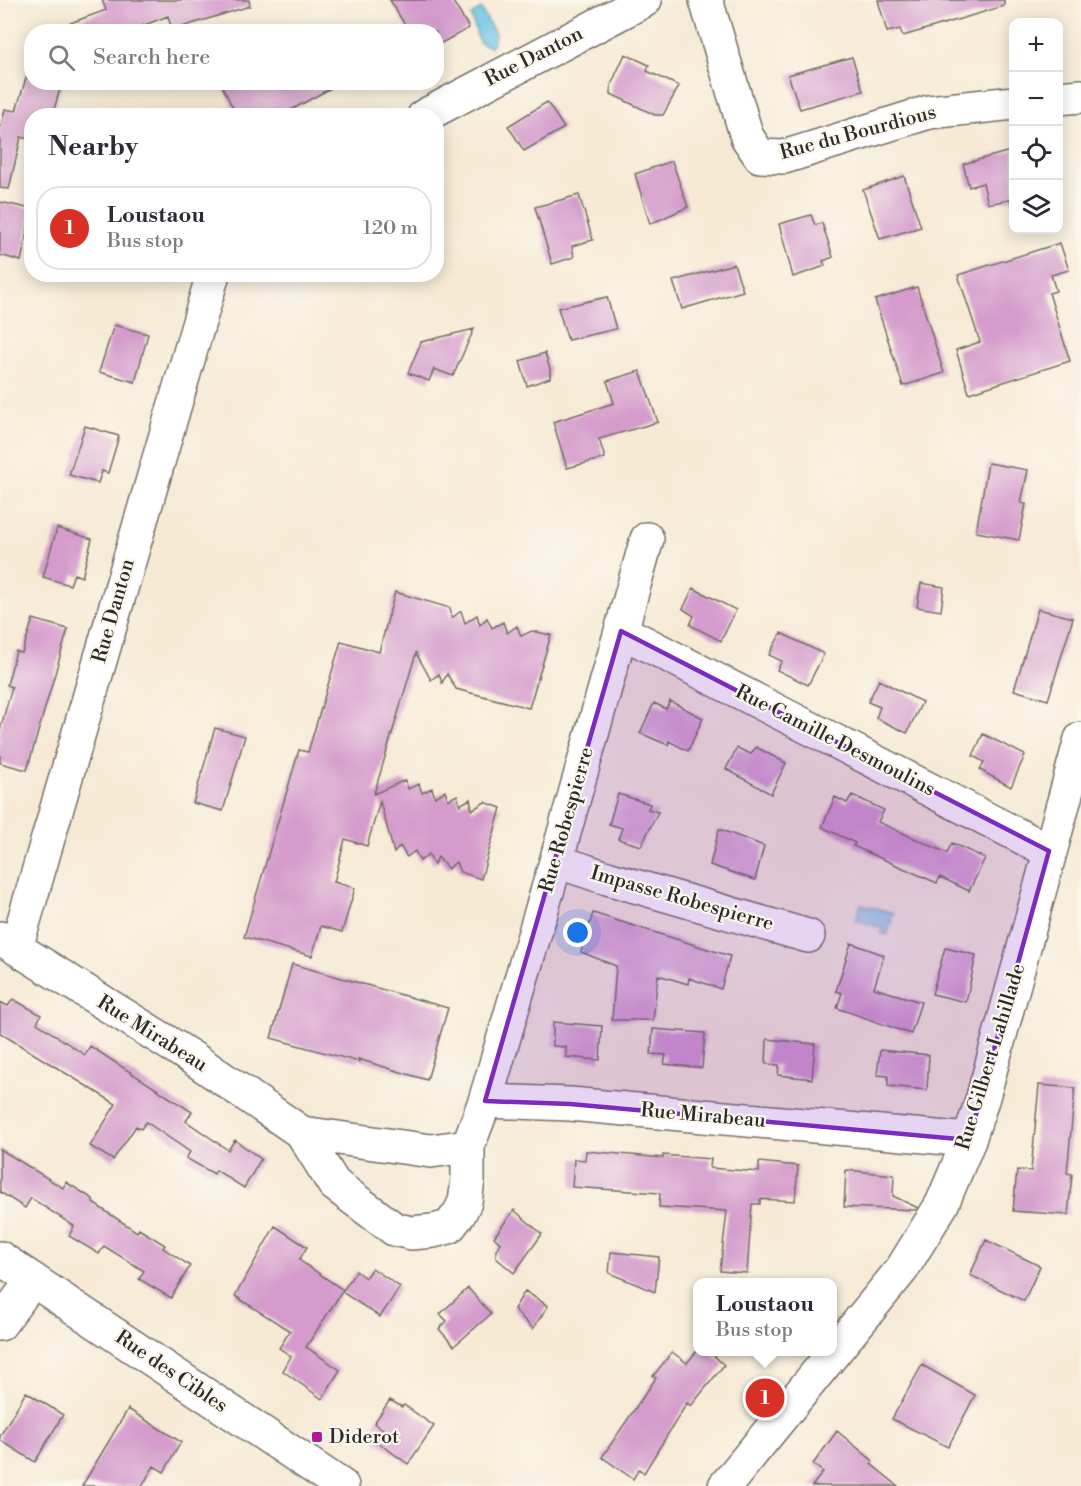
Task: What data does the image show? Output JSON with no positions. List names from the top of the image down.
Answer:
{
  "streets": {
    "street": [
      "Rue Danton",
      "Rue du Bourdious",
      "Rue Camille Desmoulins",
      "Rue Robespierre",
      "Impasse Robespierre",
      "Rue Mirabeau",
      "Rue Gilbert Lahillade",
      "Rue des Cibles"
    ]
  },
  "crossings": [
    ["Rue Danton", "Rue Mirabeau"],
    ["Rue Camille Desmoulins", "Rue Robespierre"],
    ["Rue Camille Desmoulins", "Rue Gilbert Lahillade"],
    ["Rue Robespierre", "Impasse Robespierre"],
    ["Rue Robespierre", "Rue Mirabeau"],
    ["Rue Mirabeau", "Rue Gilbert Lahillade"]
  ],
  "places": {
    "transit": ["Diderot"]
  },
  "page": {
    "map_buttons": ["+", "−"],
    "search": "Search here",
    "heading": "Nearby",
    "list": [
      {
        "mark": "1",
        "name": "Loustaou",
        "note": "Bus stop",
        "value": "120 m"
      }
    ],
    "popup": ["Loustaou", "Bus stop"],
    "pins": "1"
  }
}
